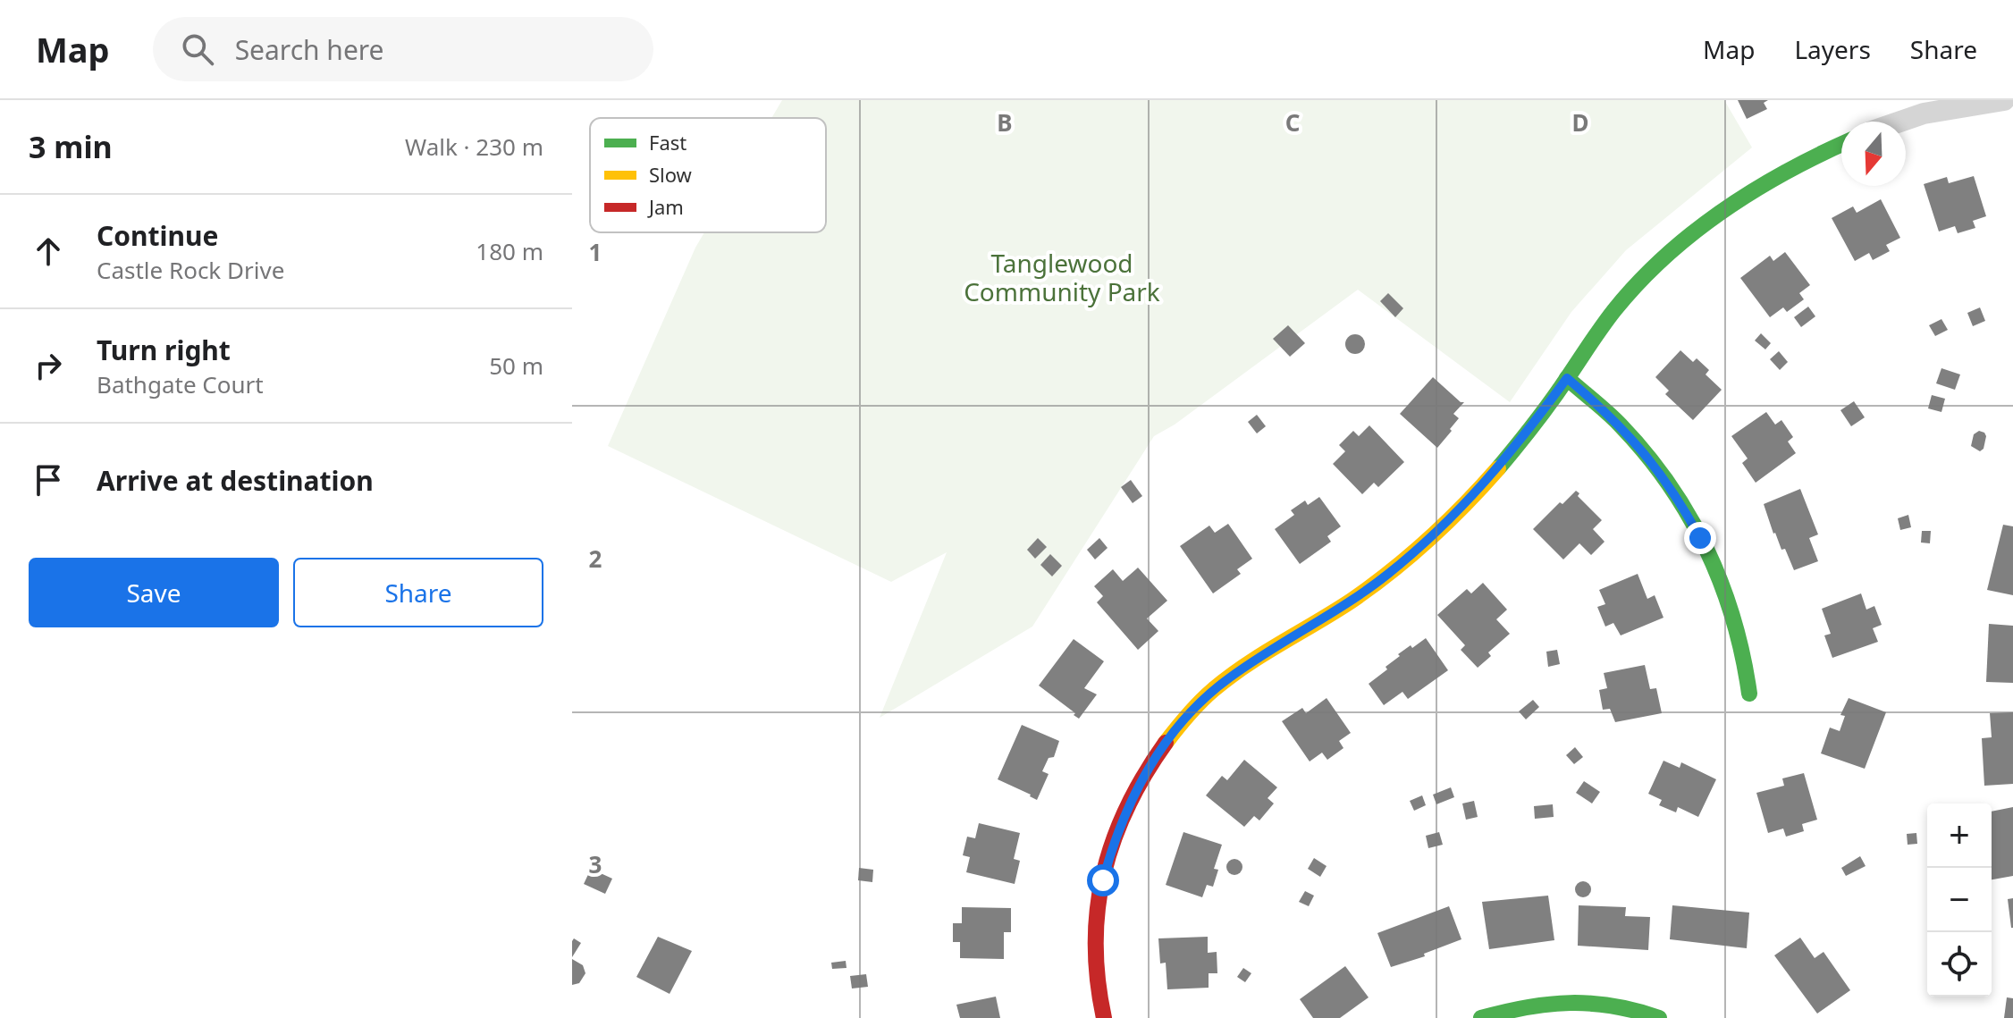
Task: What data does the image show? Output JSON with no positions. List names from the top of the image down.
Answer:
{
  "parks": ["Tanglewood Community Park"],
  "legend": ["Fast", "Slow", "Jam"],
  "north": "bottom",
  "page": {
    "header": "Map",
    "search": "Search here",
    "nav": ["Map", "Layers", "Share"],
    "heading": ["3 min", "Walk · 230 m"],
    "list": [
      ["Continue", "Castle Rock Drive", "180 m"],
      ["Turn right", "Bathgate Court", "50 m"],
      "Arrive at destination"
    ],
    "buttons": ["Save", "Share"],
    "map_buttons": ["+", "−"]
  },
  "grid": {
    "columns": ["B", "C", "D"],
    "rows": ["1", "2", "3"]
  }
}
